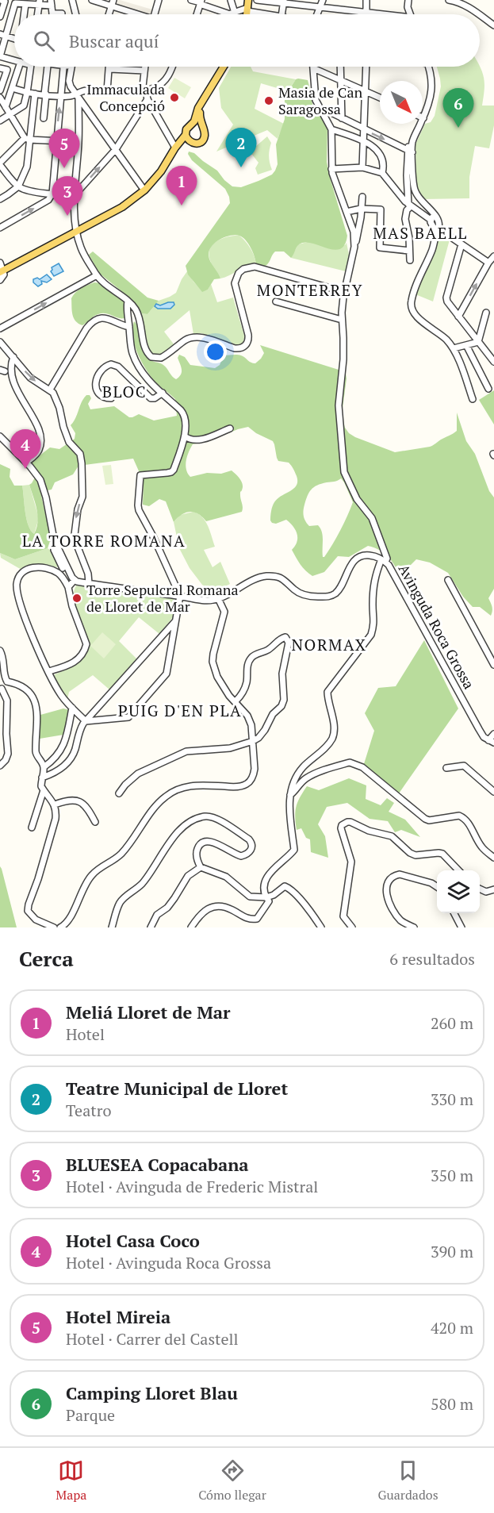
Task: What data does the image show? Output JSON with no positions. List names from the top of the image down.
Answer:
{
  "streets": {
    "street": ["Avinguda Roca Grossa"]
  },
  "districts": [
    "MAS BAELL",
    "MONTERREY",
    "BLOC",
    "LA TORRE ROMANA",
    "NORMAX",
    "PUIG D'EN PLA"
  ],
  "places": ["Immaculada Concepció", "Masia de Can Saragossa", "Torre Sepulcral Romana de Lloret de Mar"],
  "north": "bottom right",
  "page": {
    "search": "Buscar aquí",
    "pins": [
      "6",
      "2",
      "5",
      "1",
      "3",
      "4"
    ],
    "heading": ["Cerca", "6 resultados"],
    "list": [
      {
        "mark": "1",
        "name": "Meliá Lloret de Mar",
        "note": "Hotel",
        "value": "260 m"
      },
      {
        "mark": "2",
        "name": "Teatre Municipal de Lloret",
        "note": "Teatro",
        "value": "330 m"
      },
      {
        "mark": "3",
        "name": "BLUESEA Copacabana",
        "note": "Hotel · Avinguda de Frederic Mistral",
        "value": "350 m"
      },
      {
        "mark": "4",
        "name": "Hotel Casa Coco",
        "note": "Hotel · Avinguda Roca Grossa",
        "value": "390 m"
      },
      {
        "mark": "5",
        "name": "Hotel Mireia",
        "note": "Hotel · Carrer del Castell",
        "value": "420 m"
      },
      {
        "mark": "6",
        "name": "Camping Lloret Blau",
        "note": "Parque",
        "value": "580 m"
      }
    ],
    "nav": ["Mapa", "Cómo llegar", "Guardados"]
  }
}
